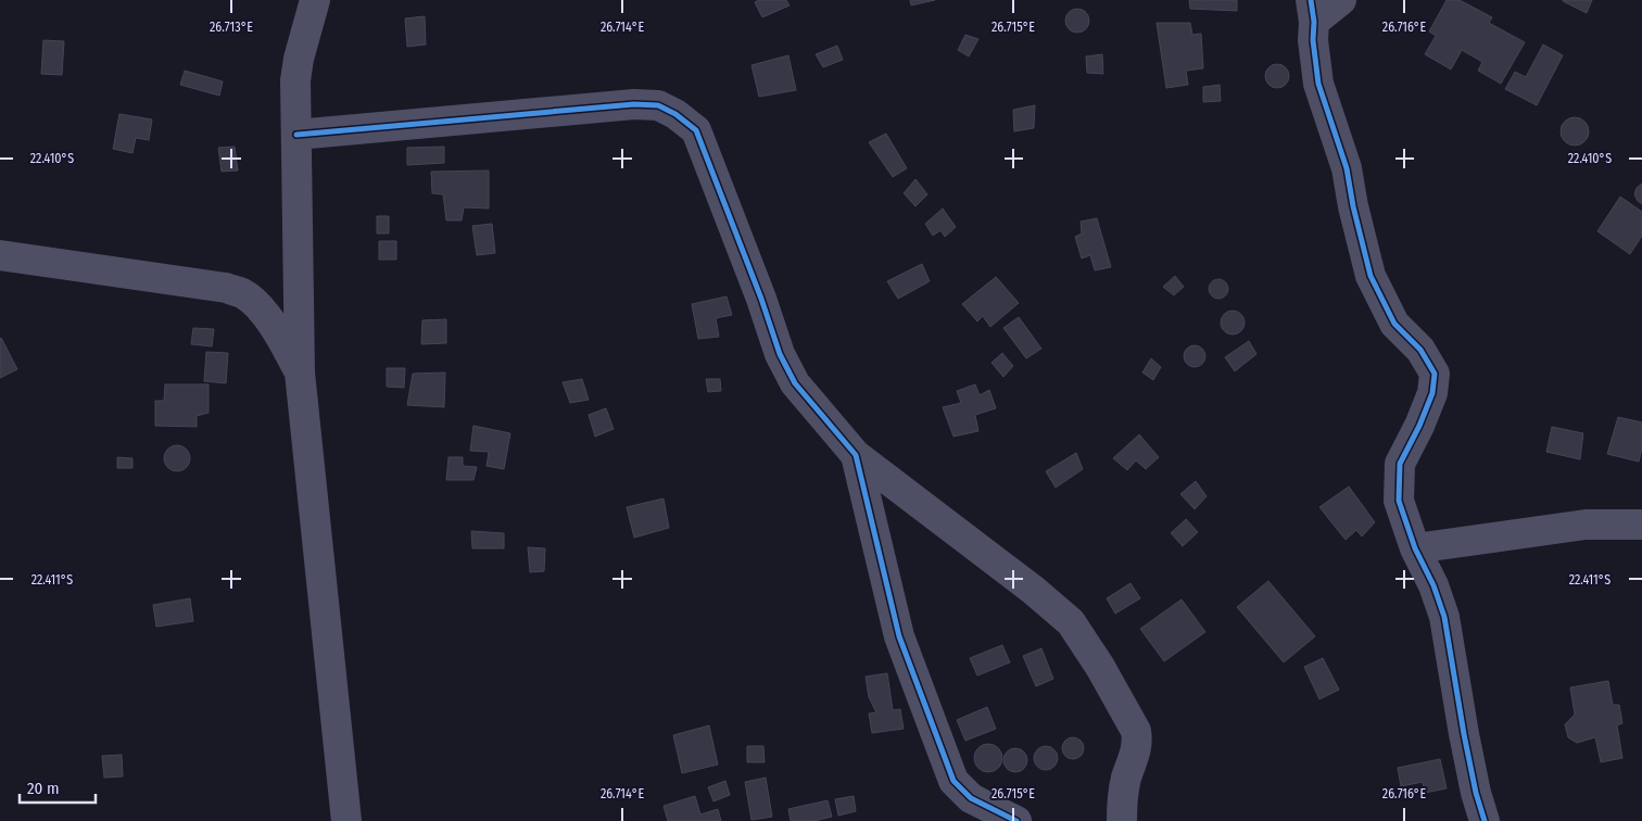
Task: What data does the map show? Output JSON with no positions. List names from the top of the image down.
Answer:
{
  "scale_bar": "20 m",
  "coordinates": [
    "26.713°E",
    "26.714°E",
    "26.715°E",
    "26.716°E",
    "22.410°S",
    "22.411°S"
  ]
}
